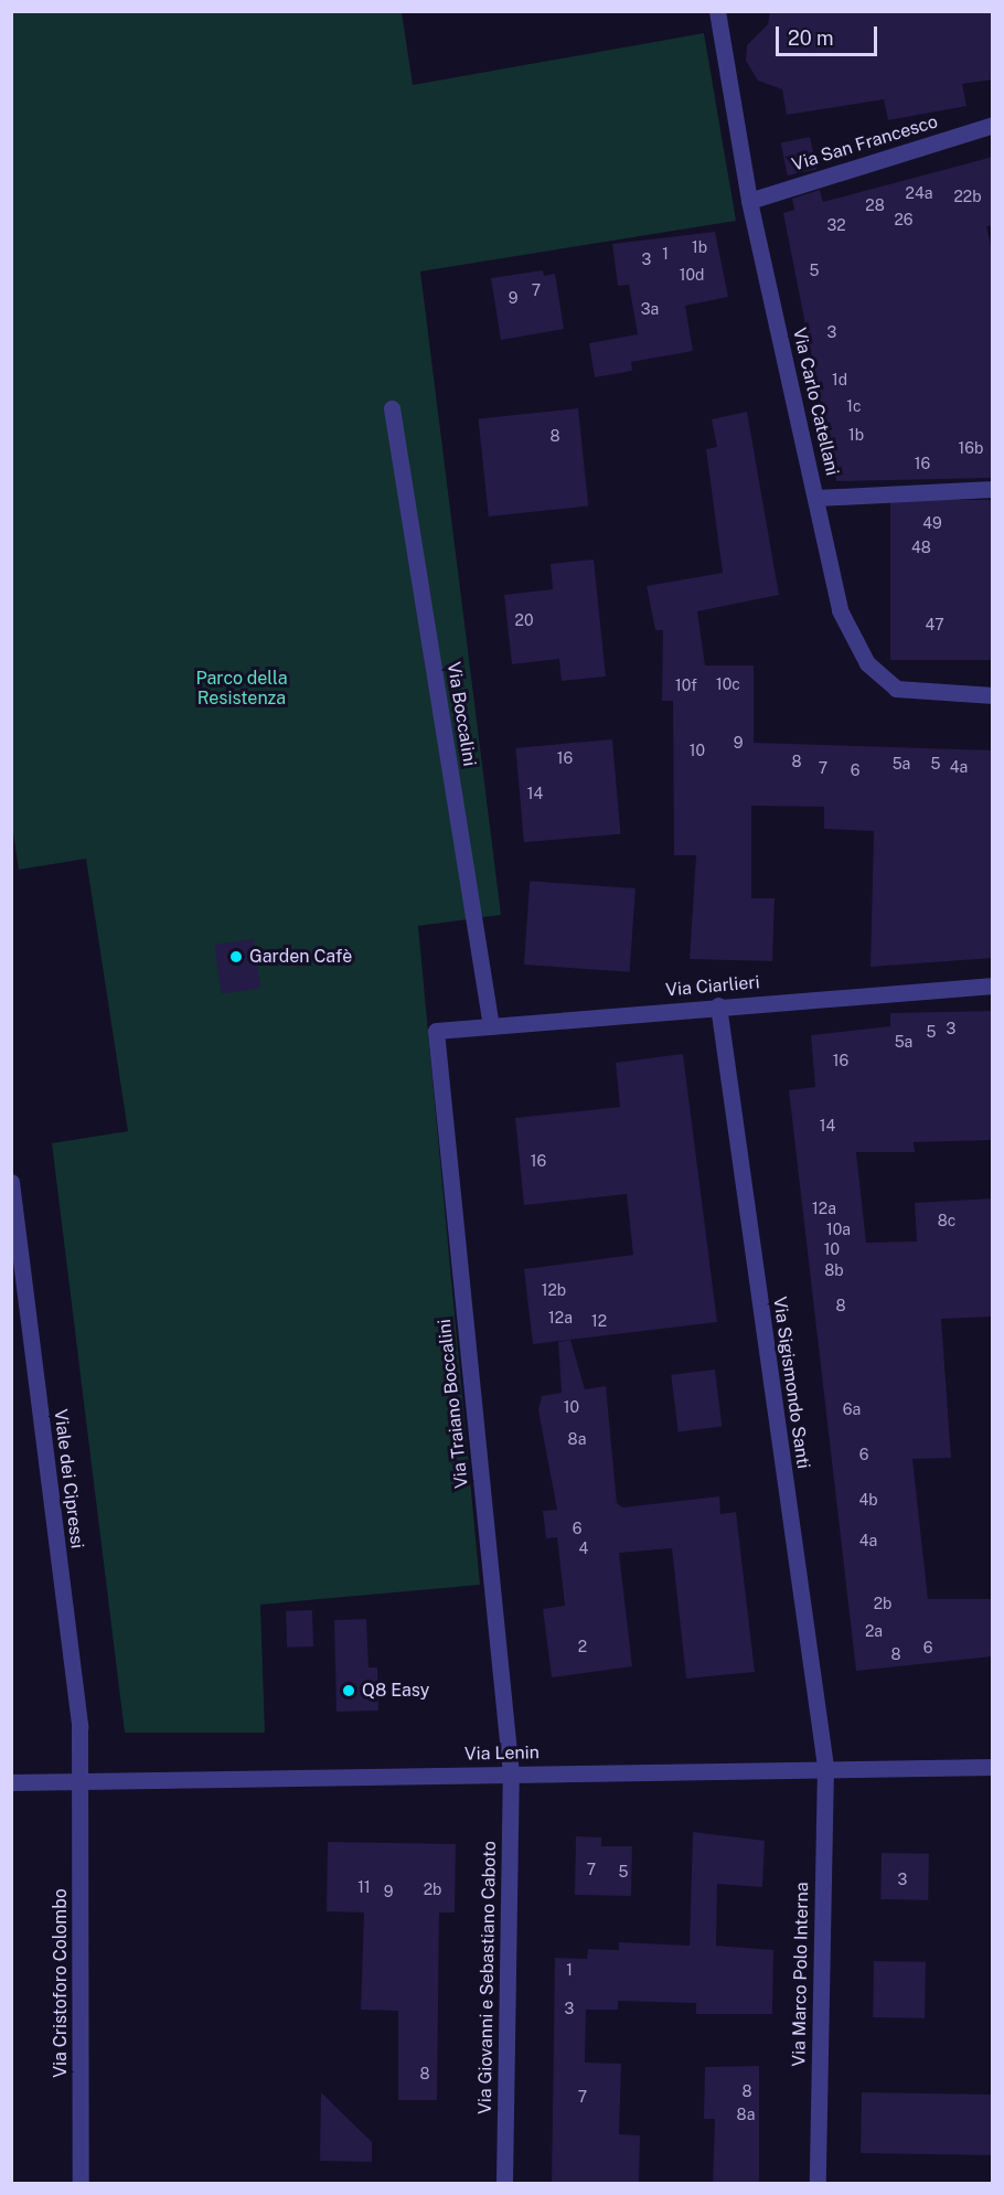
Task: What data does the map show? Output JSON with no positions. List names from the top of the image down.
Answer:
{
  "streets": {
    "street": [
      "Via San Francesco",
      "Via Carlo Catellani",
      "Via Boccalini",
      "Via Ciarlieri",
      "Via Sigismondo Santi",
      "Via Traiano Boccalini",
      "Viale dei Cipressi",
      "Via Lenin",
      "Via Marco Polo Interna",
      "Via Giovanni e Sebastiano Caboto",
      "Via Cristoforo Colombo"
    ]
  },
  "crossings": [
    ["Via San Francesco", "Via Carlo Catellani"],
    ["Via Boccalini", "Via Ciarlieri"],
    ["Via Ciarlieri", "Via Sigismondo Santi"],
    ["Via Ciarlieri", "Via Traiano Boccalini"],
    ["Via Sigismondo Santi", "Via Lenin"],
    ["Via Sigismondo Santi", "Via Marco Polo Interna"],
    ["Via Traiano Boccalini", "Via Lenin"],
    ["Via Traiano Boccalini", "Via Giovanni e Sebastiano Caboto"],
    ["Viale dei Cipressi", "Via Lenin"],
    ["Viale dei Cipressi", "Via Cristoforo Colombo"],
    ["Via Lenin", "Via Marco Polo Interna"],
    ["Via Lenin", "Via Giovanni e Sebastiano Caboto"],
    ["Via Lenin", "Via Cristoforo Colombo"]
  ],
  "parks": ["Parco della Resistenza"],
  "places": ["Garden Cafè", "Q8 Easy"],
  "house_numbers": [
    "24a",
    "22b",
    "28",
    "26",
    "32",
    "1b",
    "1",
    "3",
    "5",
    "10d",
    "7",
    "9",
    "3a",
    "3",
    "1d",
    "1c",
    "1b",
    "8",
    "16b",
    "16",
    "49",
    "48",
    "20",
    "47",
    "10c",
    "10f",
    "9",
    "10",
    "16",
    "8",
    "5a",
    "5",
    "4a",
    "7",
    "6",
    "14",
    "3",
    "5",
    "5a",
    "16",
    "14",
    "16",
    "12a",
    "8c",
    "10a",
    "10",
    "8b",
    "12b",
    "8",
    "12a",
    "12",
    "10",
    "6a",
    "8a",
    "6",
    "4b",
    "6",
    "4a",
    "4",
    "2b",
    "2a",
    "2",
    "6",
    "8",
    "7",
    "5",
    "3",
    "11",
    "2b",
    "9",
    "1",
    "3",
    "8",
    "8",
    "7",
    "8a"
  ],
  "scale_bar": "20 m"
}
